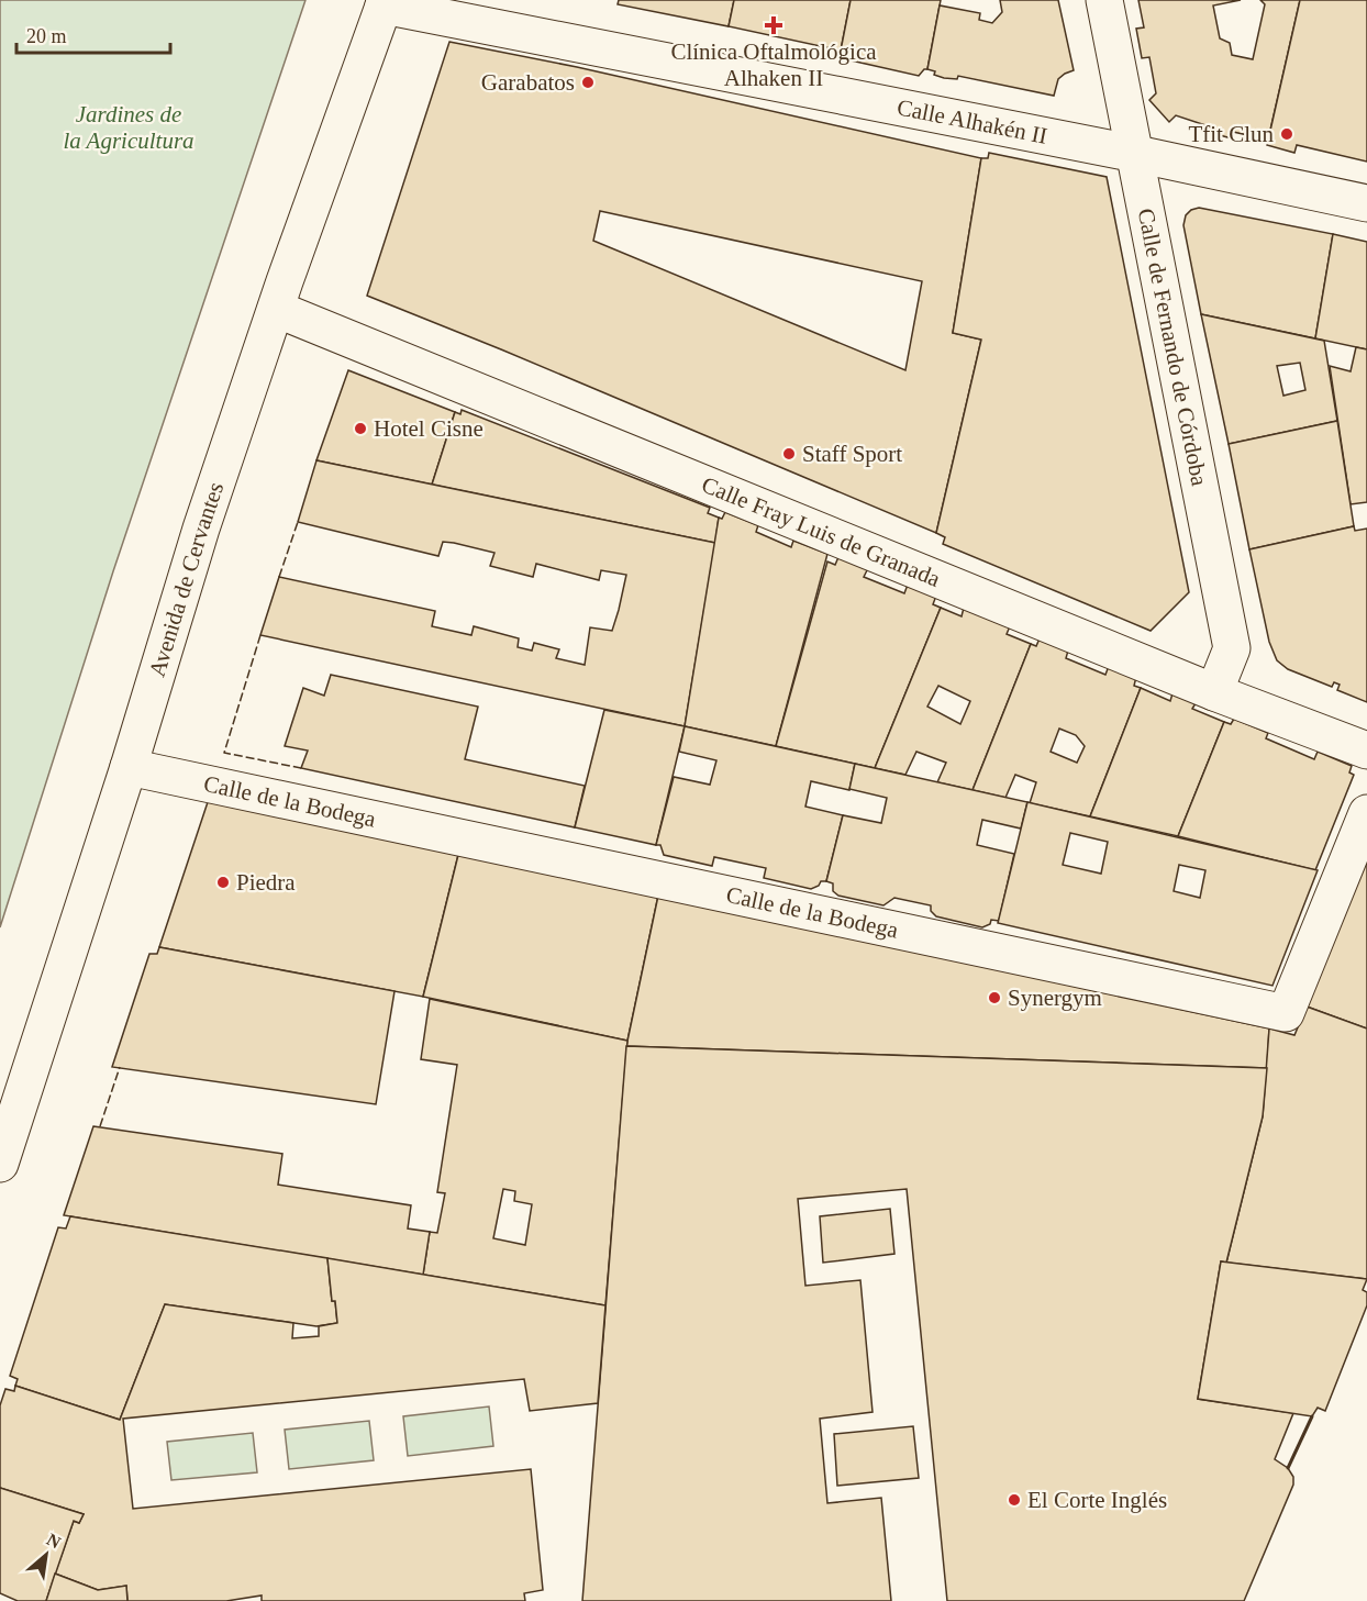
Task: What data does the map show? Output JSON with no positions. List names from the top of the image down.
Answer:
{
  "streets": {
    "street": [
      "Calle Alhakén II",
      "Calle de Fernando de Córdoba",
      "Calle Fray Luis de Granada",
      "Avenida de Cervantes",
      "Calle de la Bodega"
    ]
  },
  "crossings": [
    ["Calle Alhakén II", "Calle de Fernando de Córdoba"],
    ["Calle Alhakén II", "Avenida de Cervantes"],
    ["Calle de Fernando de Córdoba", "Calle Fray Luis de Granada"],
    ["Calle Fray Luis de Granada", "Avenida de Cervantes"],
    ["Avenida de Cervantes", "Calle de la Bodega"]
  ],
  "parks": ["Jardines de la Agricultura"],
  "places": {
    "health": ["Clínica Oftalmológica Alhaken II"],
    "other": [
      "Garabatos",
      "Tfit Clun",
      "Hotel Cisne",
      "Staff Sport",
      "Piedra",
      "Synergym",
      "El Corte Inglés"
    ]
  },
  "scale_bar": "20 m",
  "north": "top right"
}
